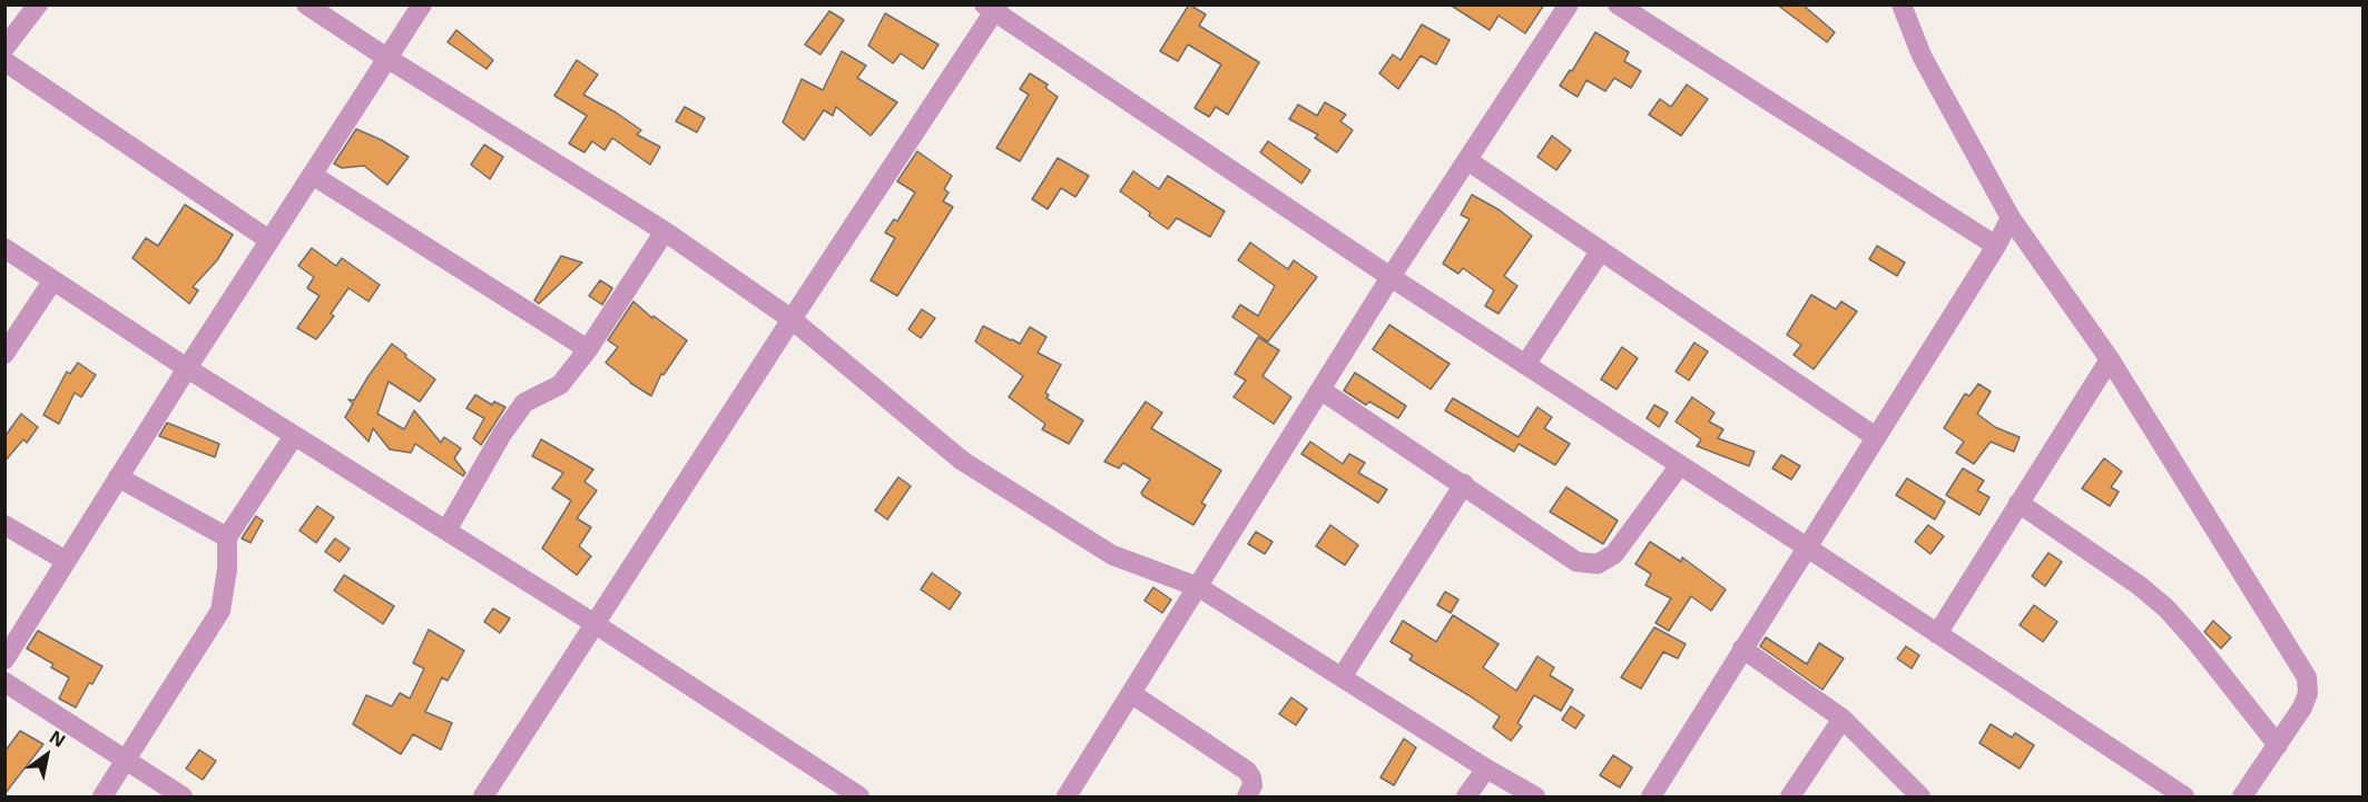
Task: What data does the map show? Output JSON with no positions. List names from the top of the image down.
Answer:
{
  "north": "top right"
}
